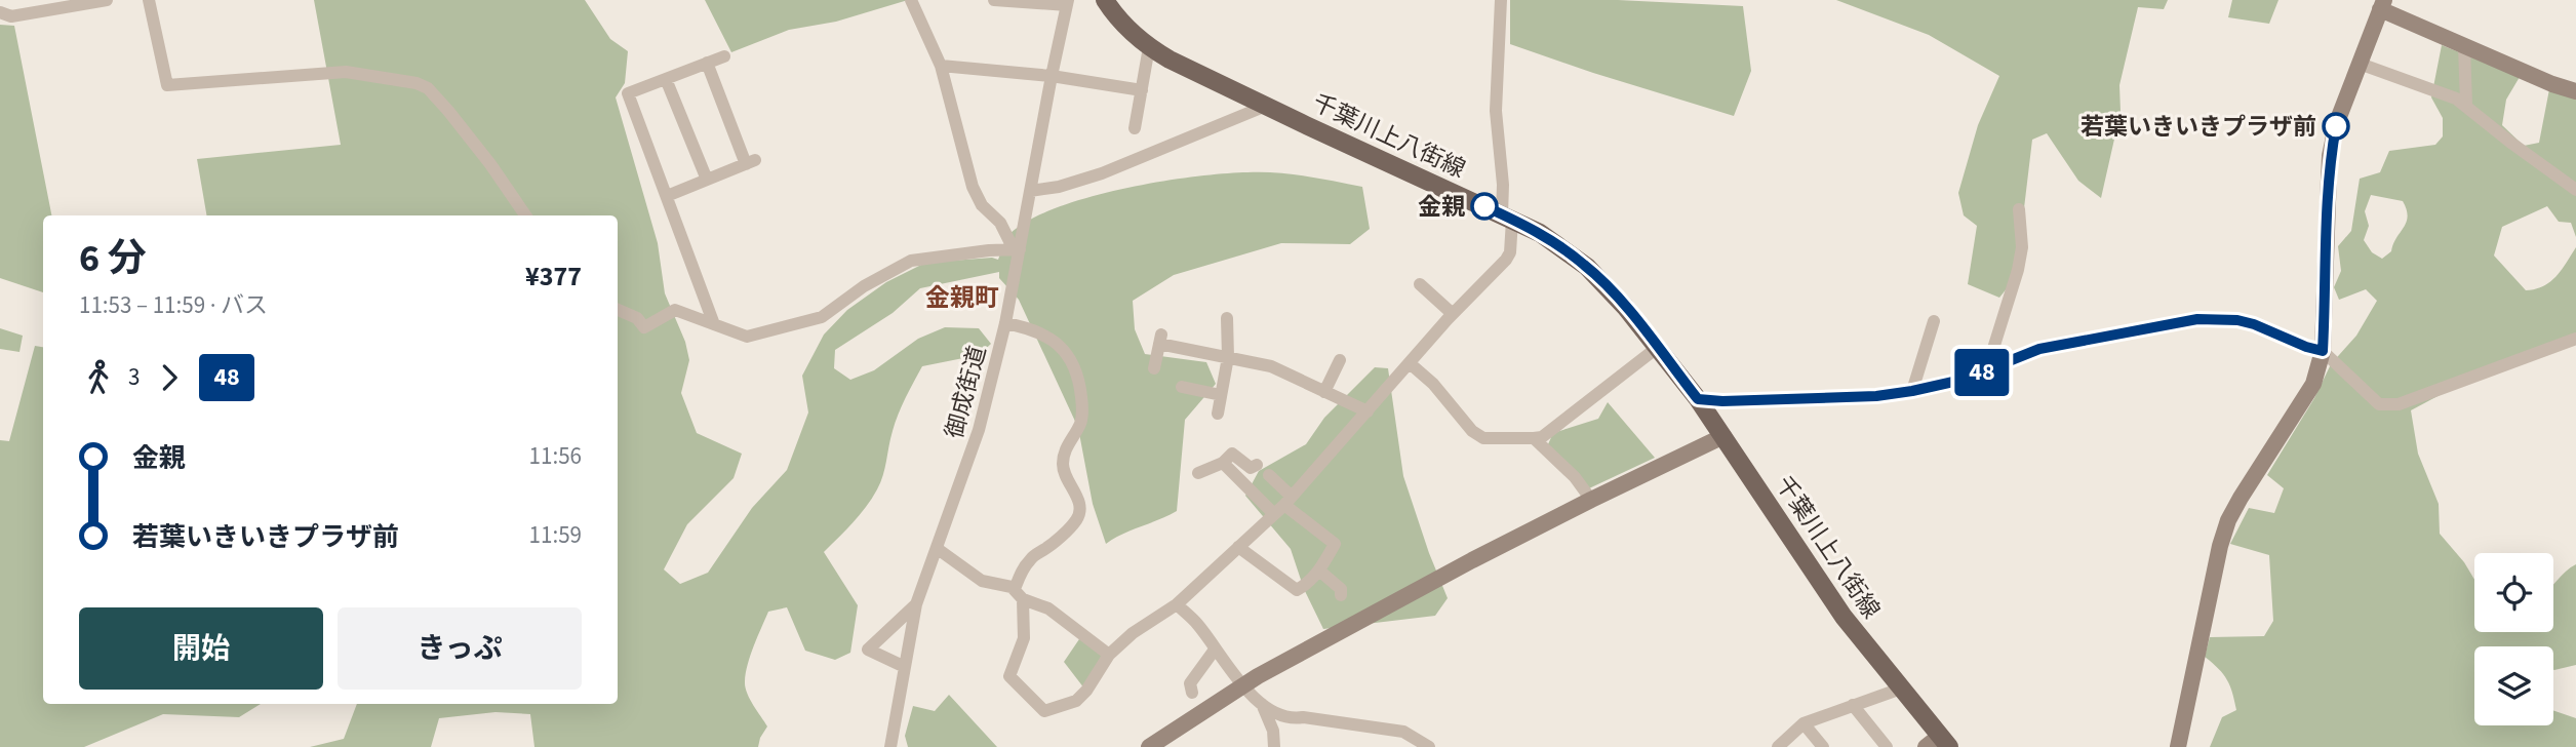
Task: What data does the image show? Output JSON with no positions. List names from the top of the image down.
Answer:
{
  "streets": {
    "main road": ["千葉川上八街線"],
    "street": ["御成街道"]
  },
  "districts": ["金親町"],
  "places": ["若葉いきいきプラザ前", "金親"],
  "lines": ["bus line 48"],
  "page": {
    "on_map": "48",
    "heading": ["6 分", "11:53 – 11:59 · バス", "¥377"],
    "legs": ["3", "48"],
    "list": [
      {
        "name": "金親",
        "value": "11:56"
      },
      {
        "name": "若葉いきいきプラザ前",
        "value": "11:59"
      }
    ],
    "buttons": ["開始", "きっぷ"]
  }
}
